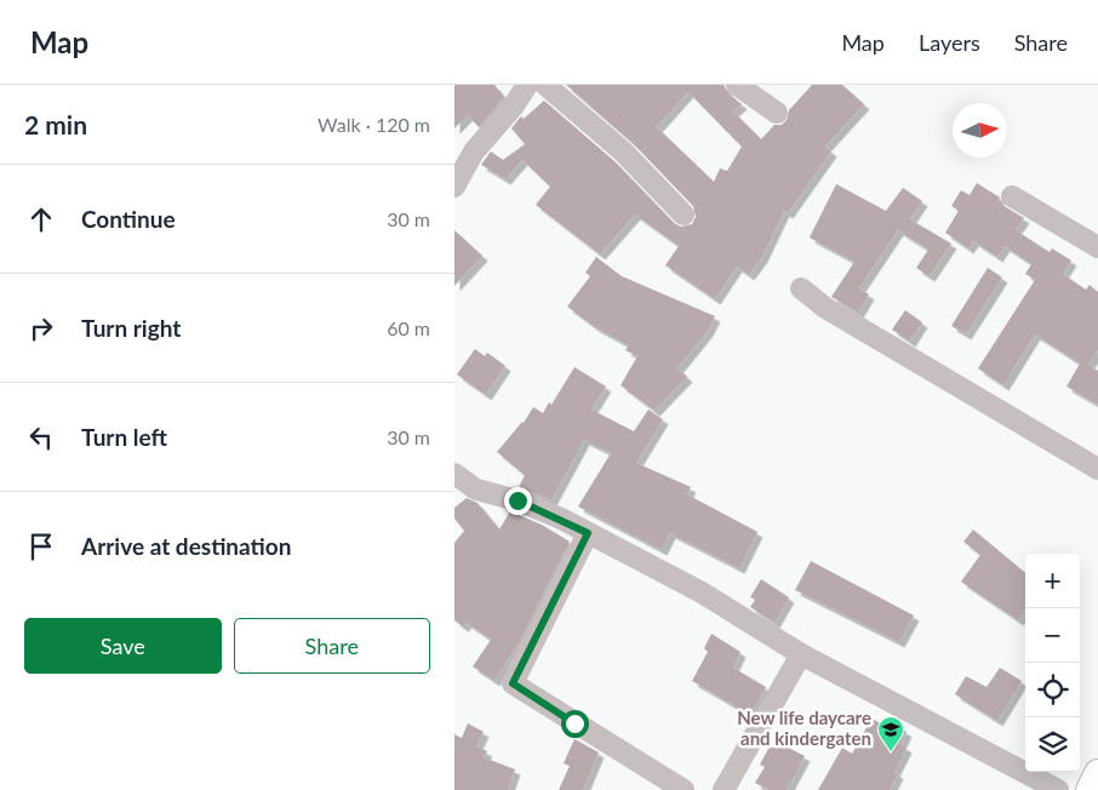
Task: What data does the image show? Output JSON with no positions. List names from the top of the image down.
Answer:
{
  "places": {
    "school or university": ["New life daycare and kindergaten"]
  },
  "north": "right",
  "page": {
    "header": "Map",
    "nav": ["Map", "Layers", "Share"],
    "heading": ["2 min", "Walk · 120 m"],
    "list": [
      ["Continue", "30 m"],
      ["Turn right", "60 m"],
      ["Turn left", "30 m"],
      "Arrive at destination"
    ],
    "map_buttons": ["+", "−"],
    "buttons": ["Save", "Share"]
  }
}
